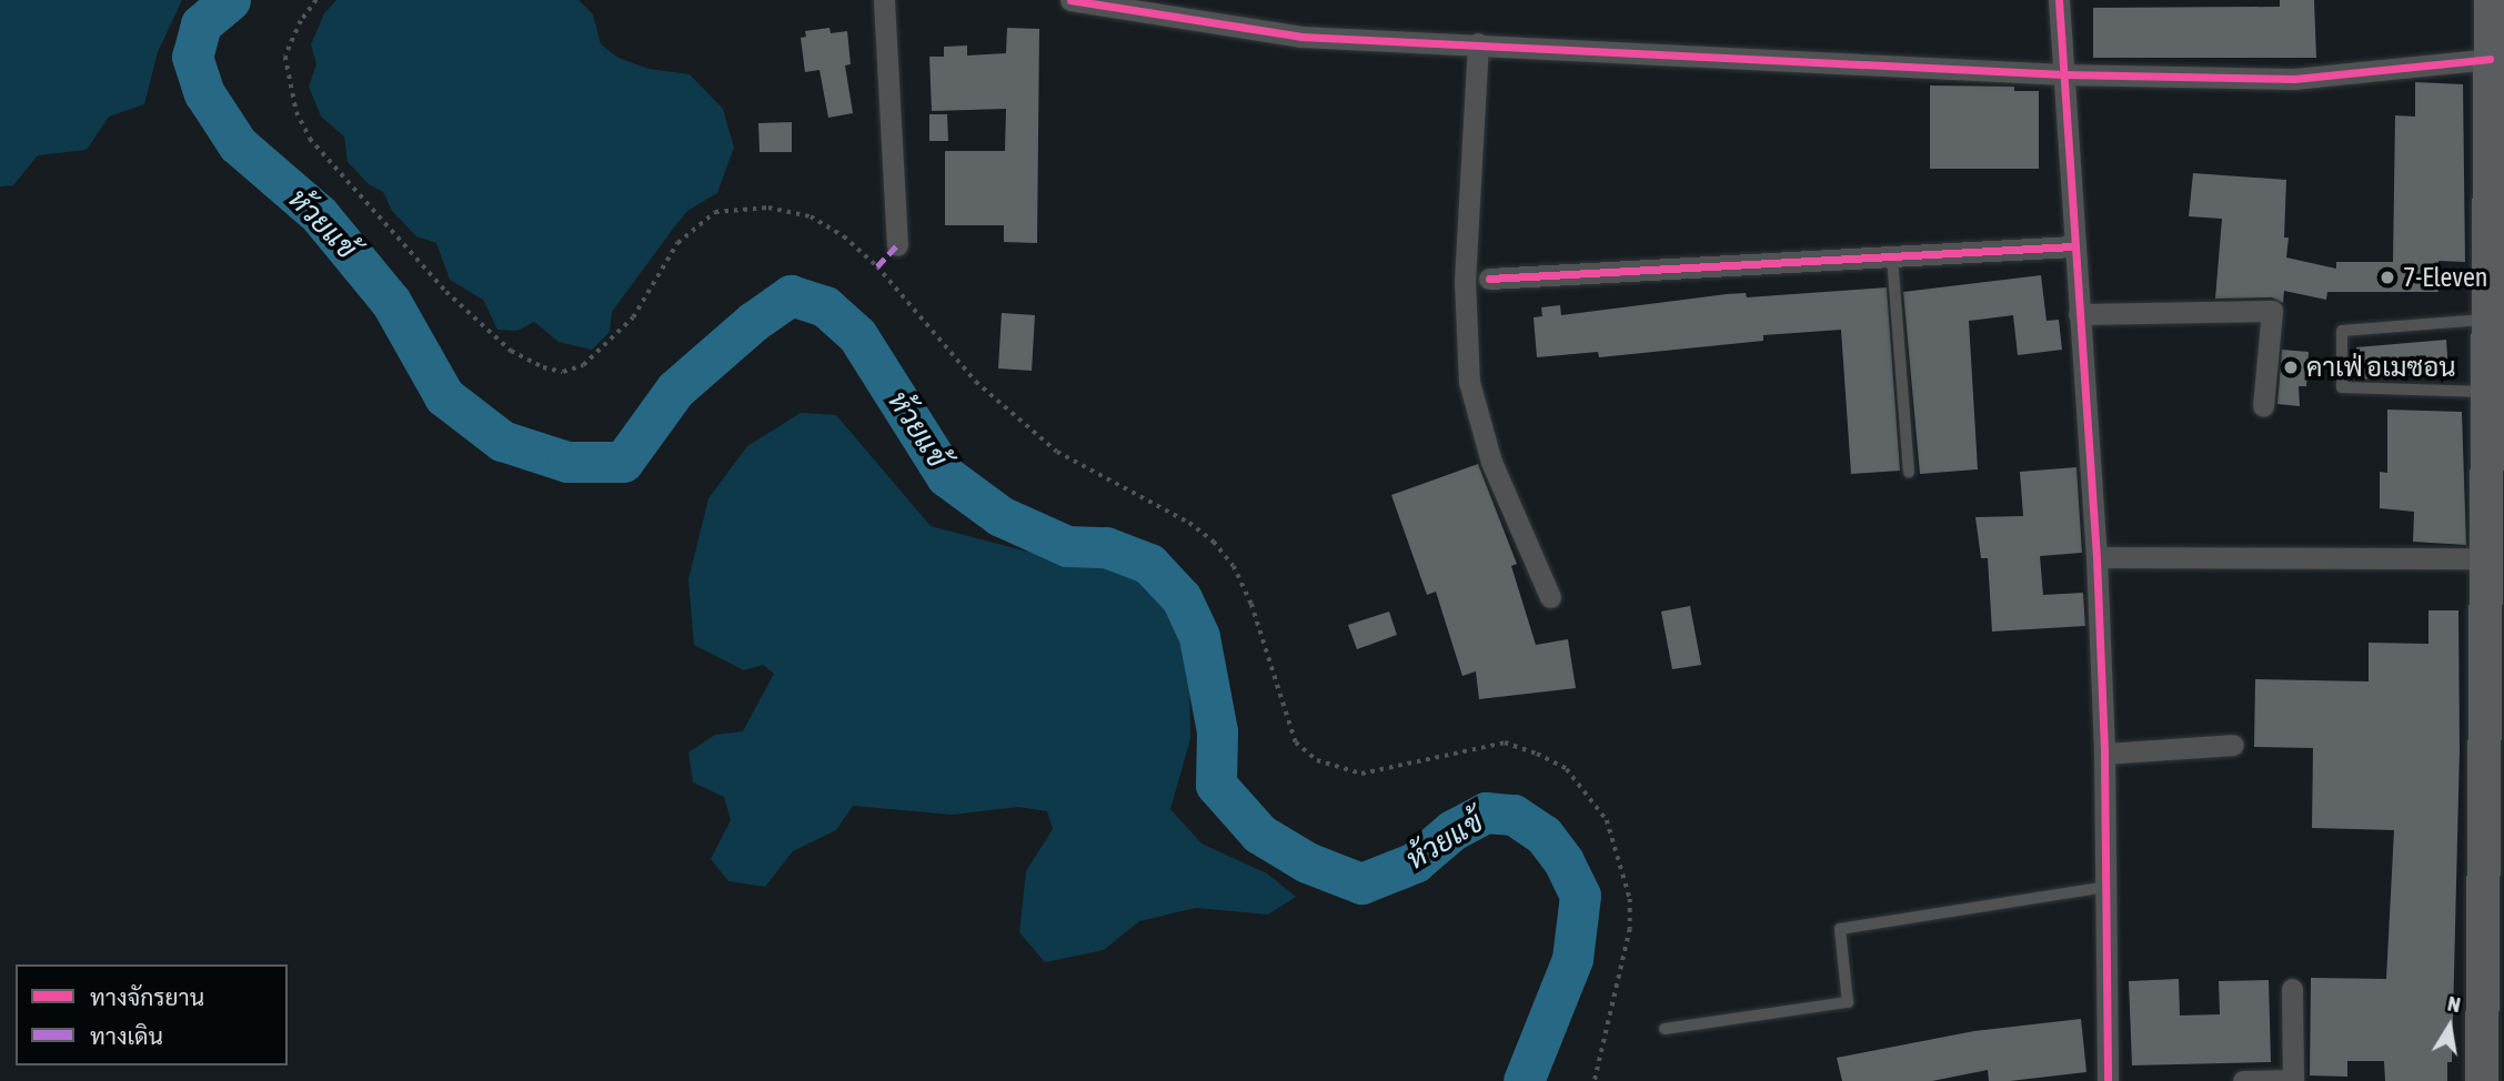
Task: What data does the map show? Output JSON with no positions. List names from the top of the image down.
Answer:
{
  "water": ["ห้วยแข้"],
  "places": ["7-Eleven", "คาเฟ่ อเมซอน"],
  "legend": ["ทางจักรยาน", "ทางเดิน"],
  "north": "top"
}
